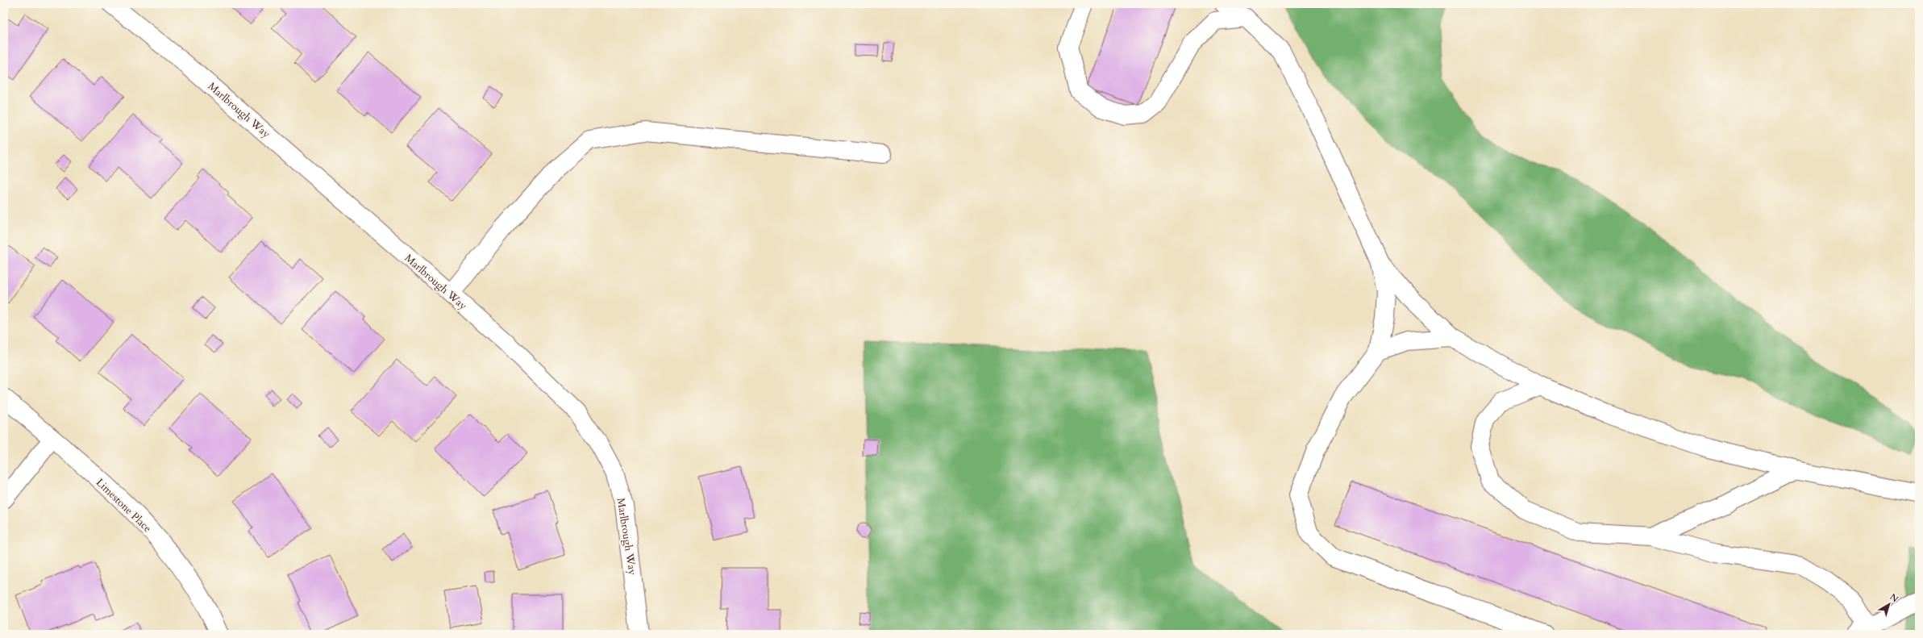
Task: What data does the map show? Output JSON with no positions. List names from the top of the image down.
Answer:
{
  "streets": {
    "street": ["Marlbrough Way", "Limestone Place"]
  },
  "north": "top right"
}
